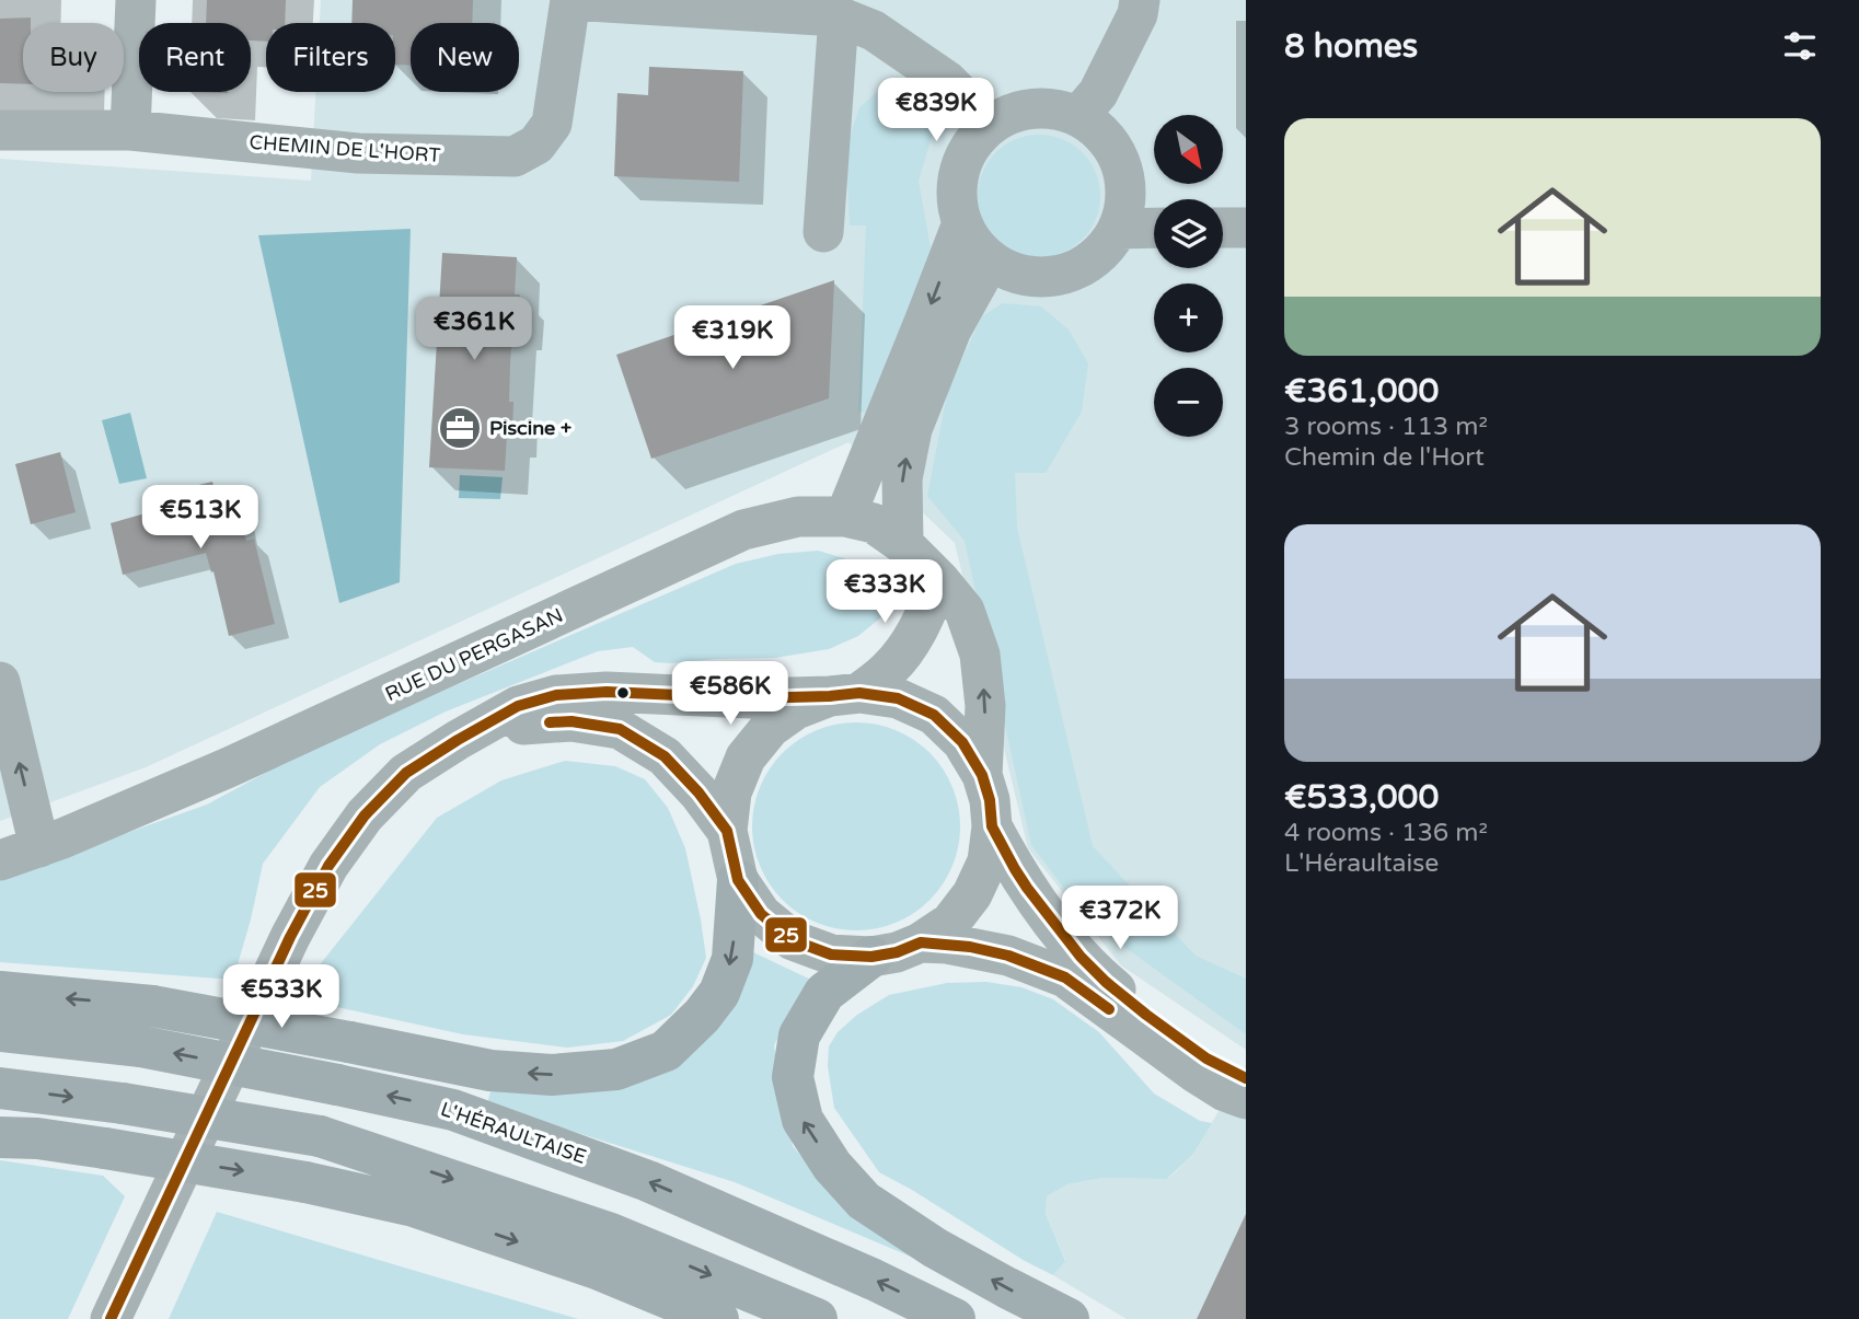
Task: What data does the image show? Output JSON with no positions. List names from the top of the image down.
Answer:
{
  "streets": {
    "highway": ["L'HÉRAULTAISE"],
    "street": ["CHEMIN DE L'HORT", "RUE DU PERGASAN"]
  },
  "places": {
    "office": ["Piscine +"]
  },
  "lines": ["transit line 25"],
  "north": "bottom right",
  "page": {
    "heading": "8 homes",
    "chip": [
      "Buy",
      "Rent",
      "Filters",
      "New"
    ],
    "price": [
      "€839K",
      "€361K",
      "€319K",
      "€513K",
      "€333K",
      "€586K",
      "€372K",
      "€533K"
    ],
    "list": [
      {
        "name": "€361,000",
        "note": "3 rooms · 113 m² · Chemin de l'Hort"
      },
      {
        "name": "€533,000",
        "note": "4 rooms · 136 m² · L'Héraultaise"
      }
    ],
    "map_buttons": ["+", "−"]
  }
}
